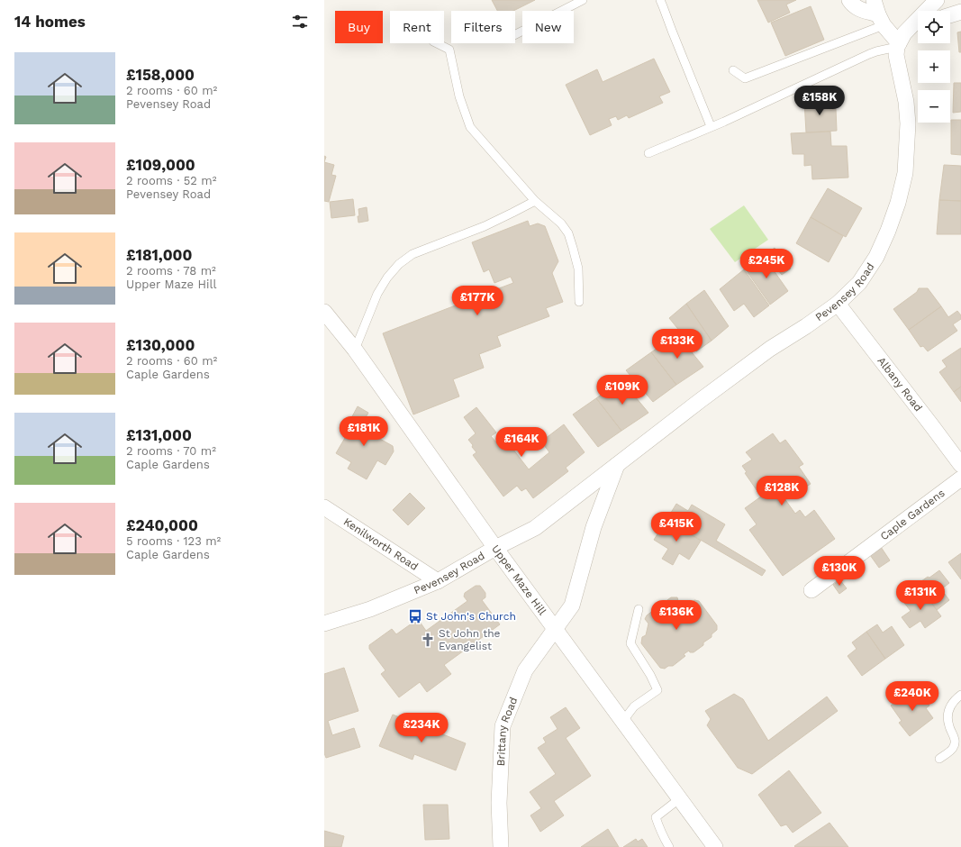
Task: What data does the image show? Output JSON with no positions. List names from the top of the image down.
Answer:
{
  "streets": {
    "street": [
      "Pevensey Road",
      "Albany Road",
      "Caple Gardens",
      "Kenilworth Road",
      "Upper Maze Hill",
      "Brittany Road"
    ]
  },
  "crossings": [
    ["Pevensey Road", "Albany Road"],
    ["Pevensey Road", "Kenilworth Road"],
    ["Pevensey Road", "Upper Maze Hill"],
    ["Upper Maze Hill", "Brittany Road"]
  ],
  "places": {
    "bus stop": ["St John's Church"],
    "church": ["St John the Evangelist"]
  },
  "page": {
    "heading": "14 homes",
    "map_buttons": ["+", "−"],
    "chip": [
      "Buy",
      "Rent",
      "Filters",
      "New"
    ],
    "list": [
      {
        "name": "£158,000",
        "note": "2 rooms · 60 m² · Pevensey Road"
      },
      {
        "name": "£109,000",
        "note": "2 rooms · 52 m² · Pevensey Road"
      },
      {
        "name": "£181,000",
        "note": "2 rooms · 78 m² · Upper Maze Hill"
      },
      {
        "name": "£130,000",
        "note": "2 rooms · 60 m² · Caple Gardens"
      },
      {
        "name": "£131,000",
        "note": "2 rooms · 70 m² · Caple Gardens"
      },
      {
        "name": "£240,000",
        "note": "5 rooms · 123 m² · Caple Gardens"
      }
    ],
    "price": [
      "£158K",
      "£245K",
      "£177K",
      "£133K",
      "£109K",
      "£181K",
      "£164K",
      "£128K",
      "£415K",
      "£130K",
      "£131K",
      "£136K",
      "£240K",
      "£234K"
    ]
  }
}
